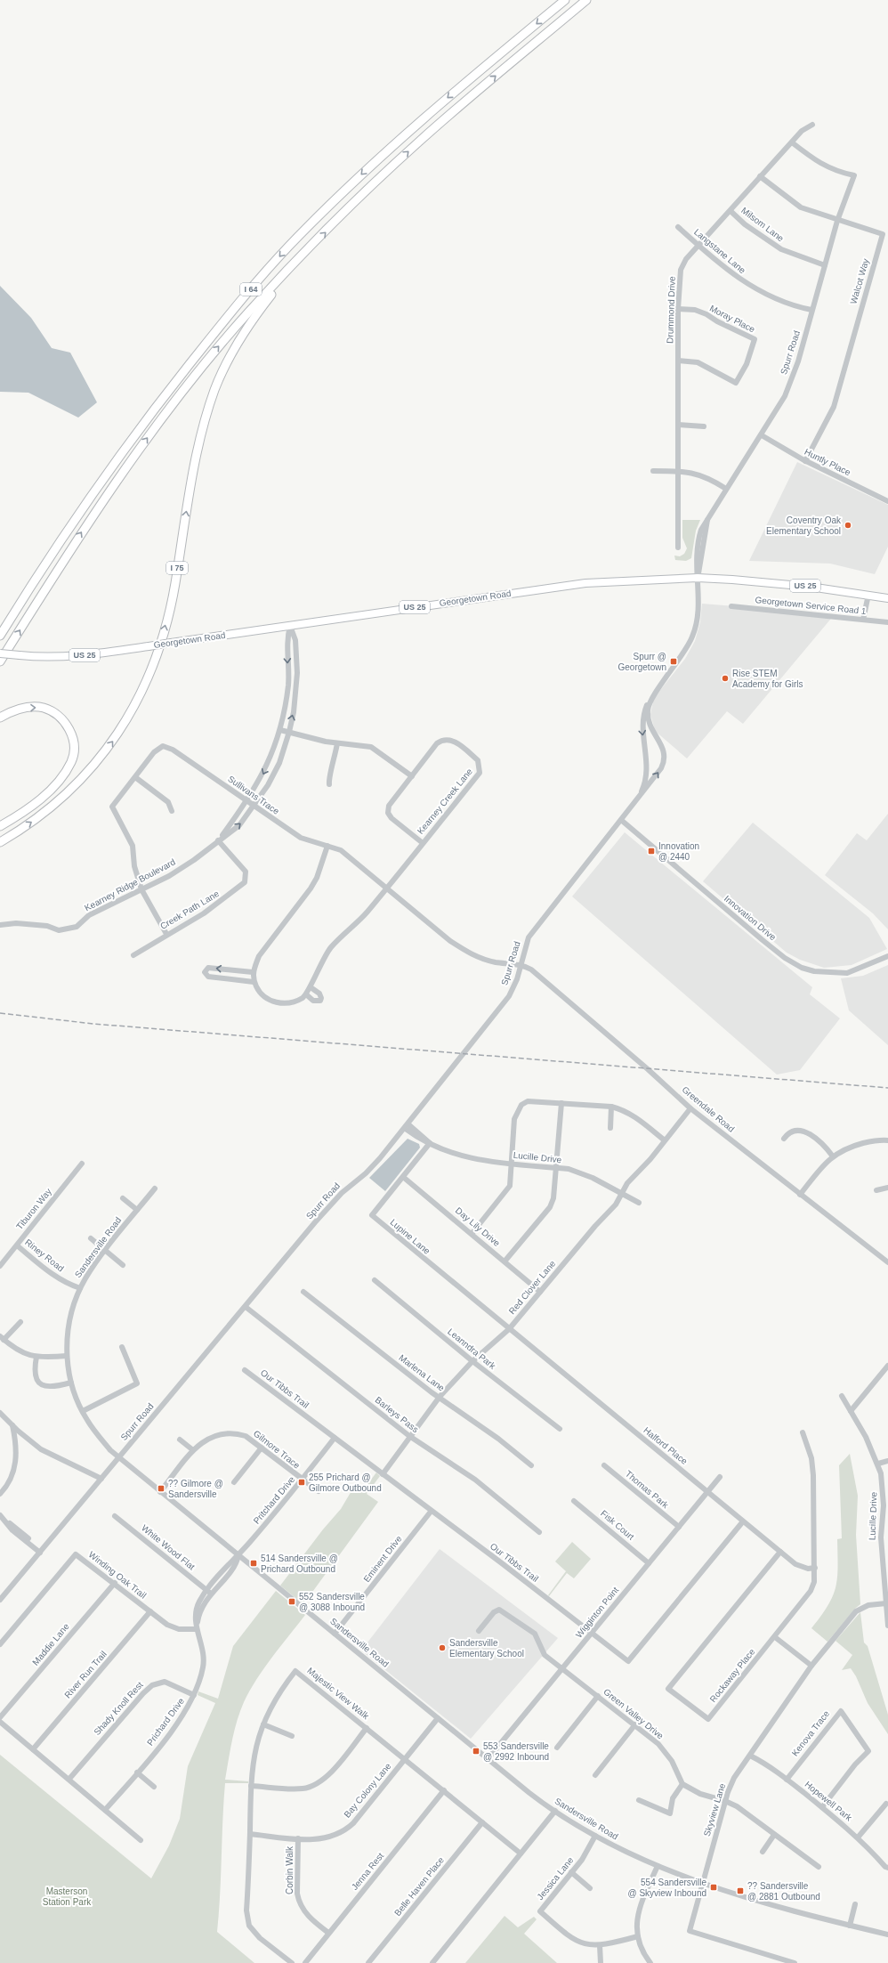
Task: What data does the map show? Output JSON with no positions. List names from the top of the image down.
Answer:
{
  "streets": {
    "highway": ["I 64", "I 75"],
    "main road": ["US 25", "Georgetown Road"],
    "street": [
      "Milsom Lane",
      "Langstane Lane",
      "Walcot Way",
      "Drummond Drive",
      "Moray Place",
      "Spurr Road",
      "Huntly Place",
      "Georgetown Service Road 1",
      "Sullivans Trace",
      "Kearney Creek Lane",
      "Kearney Ridge Boulevard",
      "Creek Path Lane",
      "Innovation Drive",
      "Greendale Road",
      "Lucille Drive",
      "Tiburon Way",
      "Day Lily Drive",
      "Lupine Lane",
      "Sandersville Road",
      "Riney Road",
      "Red Clover Lane",
      "Leanndra Park",
      "Marlena Lane",
      "Our Tibbs Trail",
      "Barleys Pass",
      "Halford Place",
      "Gilmore Trace",
      "Thomas Park",
      "Pritchard Drive",
      "Fisk Court",
      "White Wood Flat",
      "Eminent Drive",
      "Winding Oak Trail",
      "Wigginton Point",
      "Maddie Lane",
      "River Run Trail",
      "Rockaway Place",
      "Majestic View Walk",
      "Shady Knoll Rest",
      "Green Valley Drive",
      "Prichard Drive",
      "Kenova Trace",
      "Bay Colony Lane",
      "Hopewell Park",
      "Skyview Lane",
      "Corbin Walk",
      "Jenna Rest",
      "Jessica Lane",
      "Belle Haven Place"
    ]
  },
  "crossings": [
    ["Milsom Lane", "Drummond Drive"],
    ["Milsom Lane", "Spurr Road"],
    ["Langstane Lane", "Drummond Drive"],
    ["Langstane Lane", "Spurr Road"],
    ["Walcot Way", "Drummond Drive"],
    ["Walcot Way", "Spurr Road"],
    ["Walcot Way", "Huntly Place"],
    ["I 64", "I 75"],
    ["Drummond Drive", "Moray Place"],
    ["Drummond Drive", "Spurr Road"],
    ["Spurr Road", "Huntly Place"],
    ["Spurr Road", "Georgetown Road"],
    ["Spurr Road", "Sullivans Trace"],
    ["Spurr Road", "Innovation Drive"],
    ["Spurr Road", "Greendale Road"],
    ["Spurr Road", "Lucille Drive"],
    ["Spurr Road", "Sandersville Road"],
    ["Spurr Road", "Barleys Pass"],
    ["Georgetown Road", "Kearney Ridge Boulevard"],
    ["Sullivans Trace", "Kearney Creek Lane"],
    ["Sullivans Trace", "Kearney Ridge Boulevard"],
    ["Sullivans Trace", "Creek Path Lane"],
    ["Sullivans Trace", "Greendale Road"],
    ["Kearney Ridge Boulevard", "Creek Path Lane"],
    ["Greendale Road", "Red Clover Lane"],
    ["Lucille Drive", "Lupine Lane"],
    ["Lucille Drive", "Red Clover Lane"],
    ["Lucille Drive", "Skyview Lane"],
    ["Tiburon Way", "Riney Road"],
    ["Day Lily Drive", "Lupine Lane"],
    ["Day Lily Drive", "Red Clover Lane"],
    ["Lupine Lane", "Red Clover Lane"],
    ["Lupine Lane", "Halford Place"],
    ["Sandersville Road", "Riney Road"],
    ["Sandersville Road", "Gilmore Trace"],
    ["Sandersville Road", "Pritchard Drive"],
    ["Sandersville Road", "Eminent Drive"],
    ["Sandersville Road", "Wigginton Point"],
    ["Sandersville Road", "Prichard Drive"],
    ["Sandersville Road", "Bay Colony Lane"],
    ["Sandersville Road", "Skyview Lane"],
    ["Sandersville Road", "Jessica Lane"],
    ["Red Clover Lane", "Leanndra Park"],
    ["Red Clover Lane", "Marlena Lane"],
    ["Red Clover Lane", "Our Tibbs Trail"],
    ["Red Clover Lane", "Barleys Pass"],
    ["Red Clover Lane", "Halford Place"],
    ["Our Tibbs Trail", "Halford Place"],
    ["Our Tibbs Trail", "Pritchard Drive"],
    ["Our Tibbs Trail", "Eminent Drive"],
    ["Our Tibbs Trail", "Wigginton Point"],
    ["Halford Place", "Wigginton Point"],
    ["Halford Place", "Rockaway Place"],
    ["Gilmore Trace", "Pritchard Drive"],
    ["Thomas Park", "Wigginton Point"],
    ["Pritchard Drive", "Prichard Drive"],
    ["Fisk Court", "Wigginton Point"],
    ["White Wood Flat", "Prichard Drive"],
    ["Winding Oak Trail", "Maddie Lane"],
    ["Winding Oak Trail", "River Run Trail"],
    ["Winding Oak Trail", "Prichard Drive"],
    ["Wigginton Point", "Green Valley Drive"],
    ["Majestic View Walk", "Bay Colony Lane"],
    ["Majestic View Walk", "Jenna Rest"],
    ["Majestic View Walk", "Belle Haven Place"],
    ["Shady Knoll Rest", "Prichard Drive"],
    ["Kenova Trace", "Hopewell Park"],
    ["Bay Colony Lane", "Corbin Walk"],
    ["Hopewell Park", "Skyview Lane"],
    ["Corbin Walk", "Jenna Rest"]
  ],
  "parks": ["Masterson Station Park"],
  "places": {
    "other": ["Coventry Oak Elementary School", "Rise STEM Academy for Girls", "Sandersville Elementary School"],
    "transit": [
      "Spurr @ Georgetown",
      "Innovation @ 2440",
      "255 Prichard @ Gilmore Outbound",
      "?? Gilmore @ Sandersville",
      "514 Sandersville @ Prichard Outbound",
      "552 Sandersville @ 3088 Inbound",
      "553 Sandersville @ 2992 Inbound",
      "554 Sandersville @ Skyview Inbound",
      "?? Sandersville @ 2881 Outbound"
    ]
  }
}
